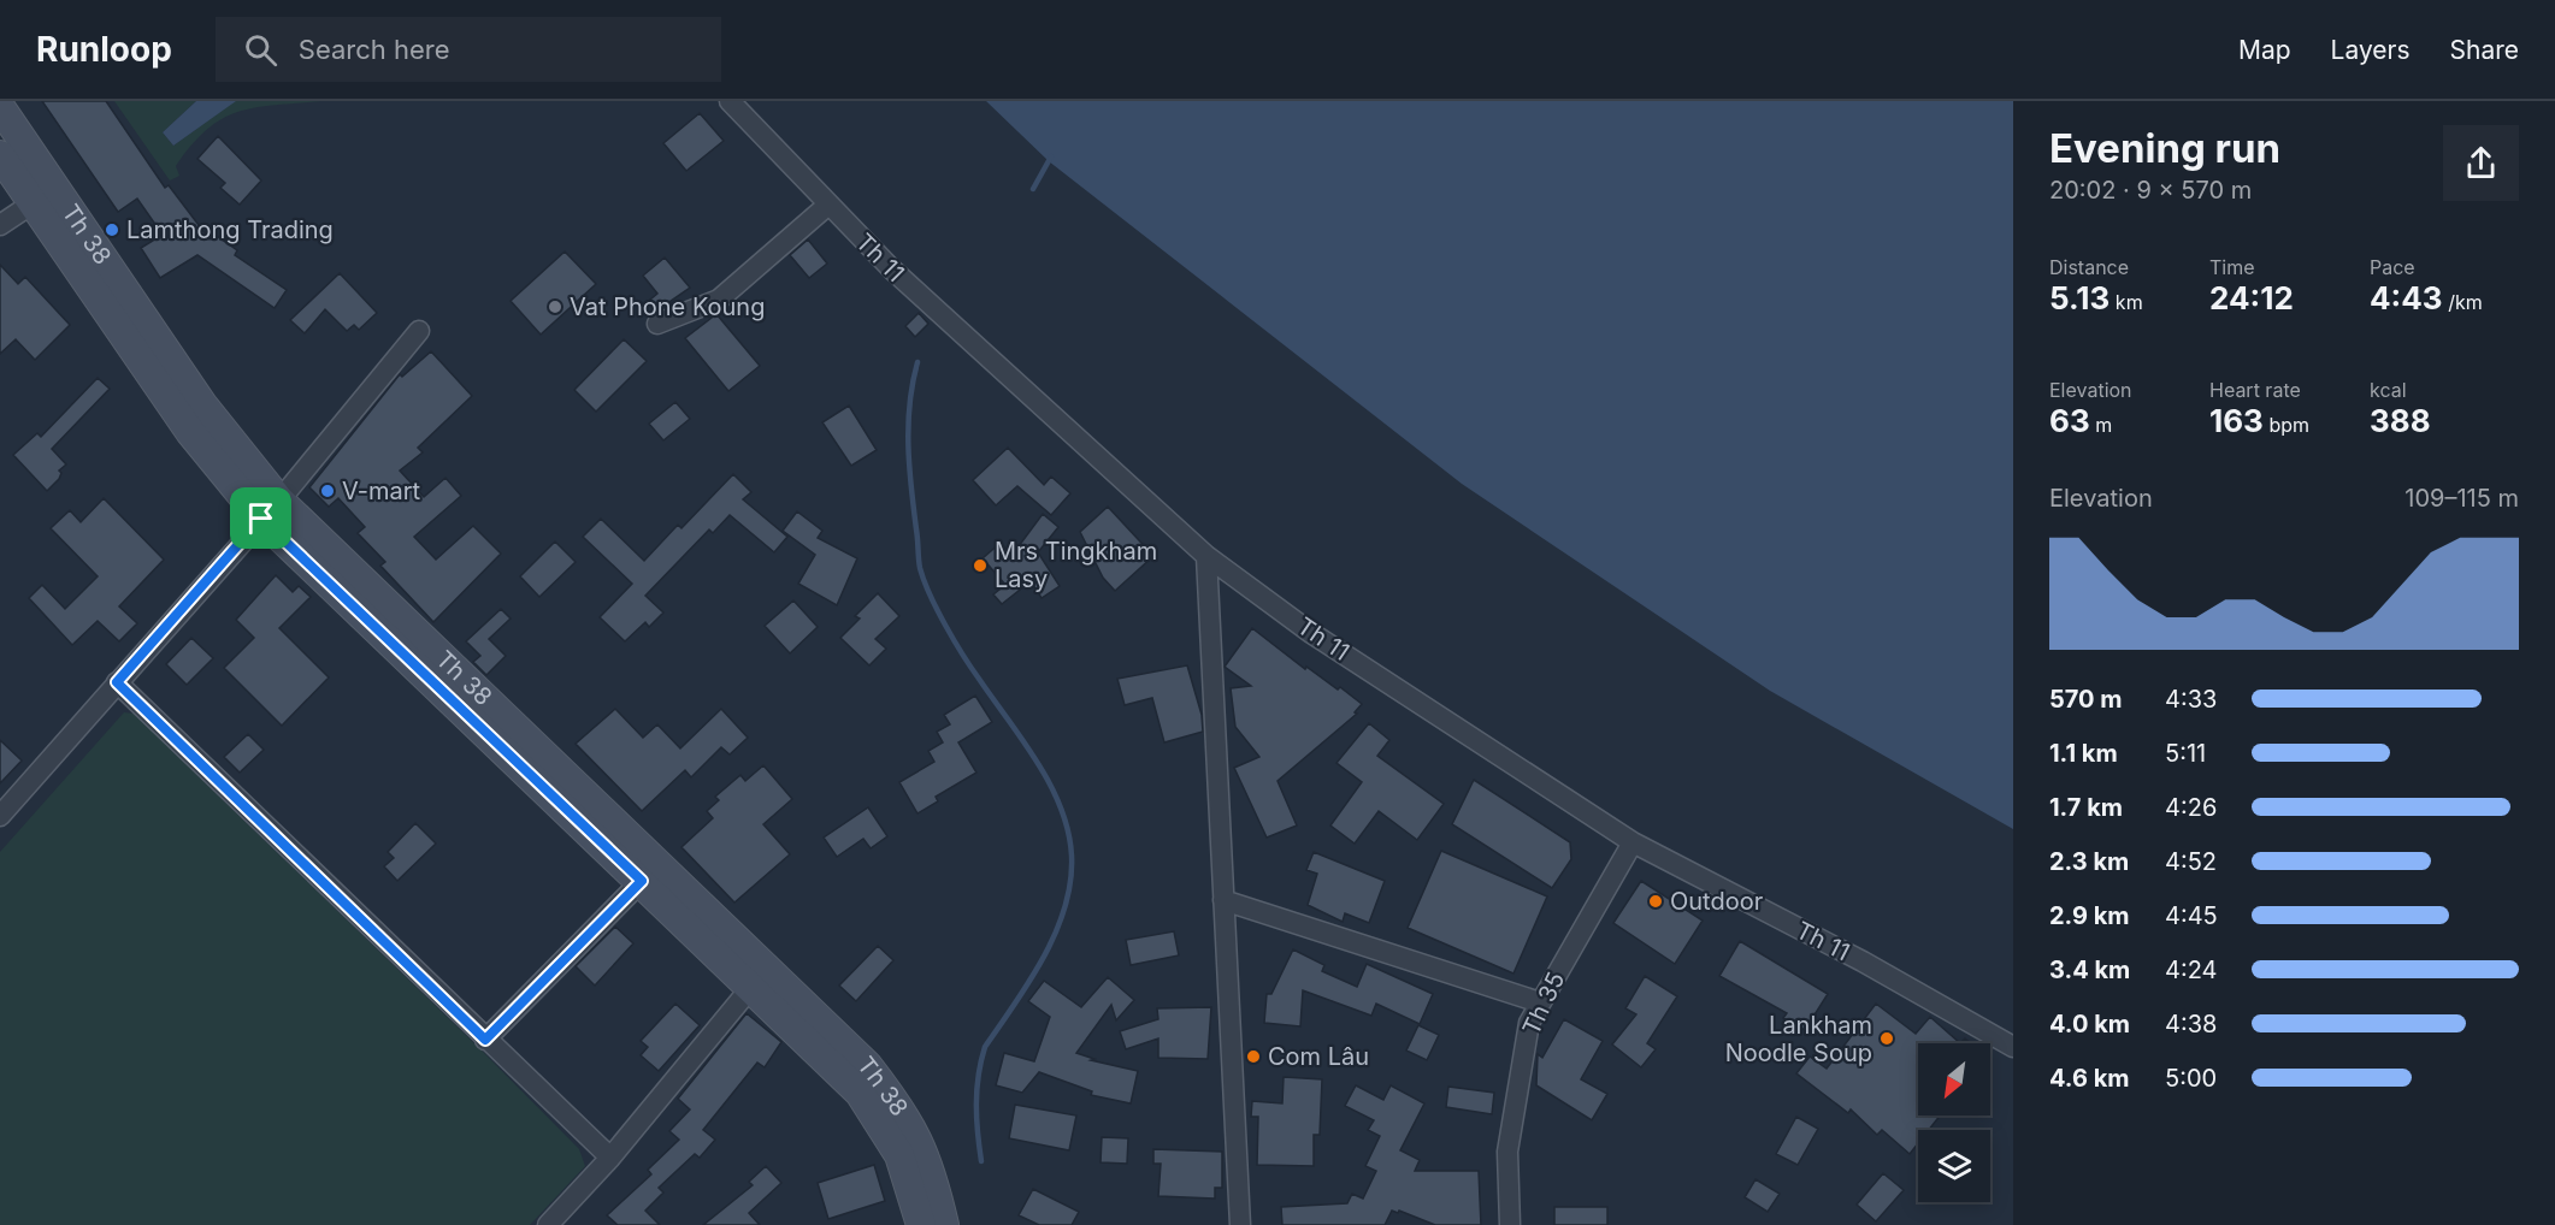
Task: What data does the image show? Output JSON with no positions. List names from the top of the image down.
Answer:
{
  "streets": {
    "street": ["Th 38", "Th 11", "Th 35"]
  },
  "crossings": [
    ["Th 11", "Th 35"]
  ],
  "places": [
    "Lamthong Trading",
    "Vat Phone Koung",
    "V-mart",
    "Mrs Tingkham Lasy",
    "Outdoor",
    "Lankham Noodle Soup",
    "Com Lâu"
  ],
  "north": "bottom left",
  "page": {
    "header": "Runloop",
    "search": "Search here",
    "nav": ["Map", "Layers", "Share"],
    "heading": ["Evening run", "20:02 · 9 × 570 m"],
    "stats": [
      ["Distance", "5.13 km"],
      ["Time", "24:12"],
      ["Pace", "4:43 /km"],
      ["Elevation", "63 m"],
      ["Heart rate", "163 bpm"],
      ["kcal", "388"]
    ],
    "chart": ["Elevation", "109–115 m"],
    "list": [
      {
        "name": "570 m",
        "note": "4:33"
      },
      {
        "name": "1.1 km",
        "note": "5:11"
      },
      {
        "name": "1.7 km",
        "note": "4:26"
      },
      {
        "name": "2.3 km",
        "note": "4:52"
      },
      {
        "name": "2.9 km",
        "note": "4:45"
      },
      {
        "name": "3.4 km",
        "note": "4:24"
      },
      {
        "name": "4.0 km",
        "note": "4:38"
      },
      {
        "name": "4.6 km",
        "note": "5:00"
      }
    ]
  }
}
